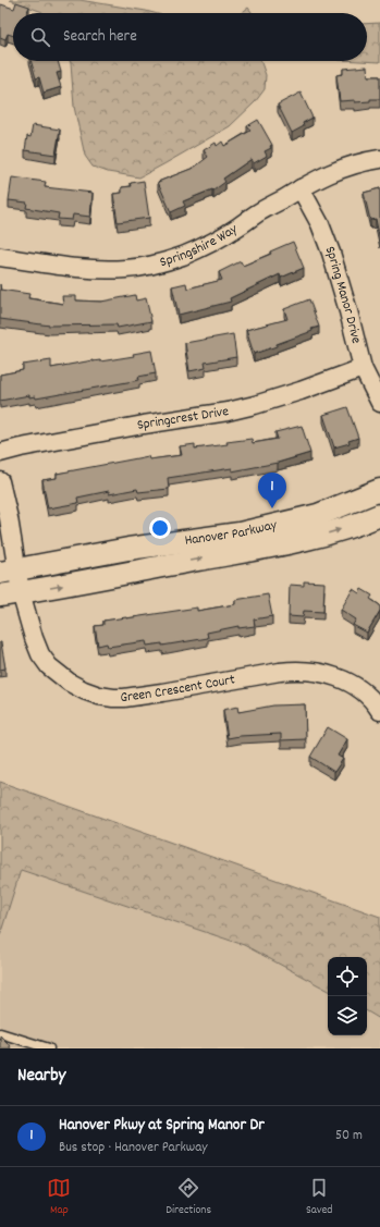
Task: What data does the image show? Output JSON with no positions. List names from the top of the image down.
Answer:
{
  "streets": {
    "street": [
      "Springshire Way",
      "Spring Manor Drive",
      "Springcrest Drive",
      "Hanover Parkway",
      "Green Crescent Court"
    ]
  },
  "crossings": [
    ["Springshire Way", "Spring Manor Drive"],
    ["Spring Manor Drive", "Springcrest Drive"],
    ["Hanover Parkway", "Green Crescent Court"]
  ],
  "page": {
    "search": "Search here",
    "pins": "1",
    "heading": "Nearby",
    "list": [
      {
        "mark": "1",
        "name": "Hanover Pkwy at Spring Manor Dr",
        "note": "Bus stop · Hanover Parkway",
        "value": "50 m"
      }
    ],
    "nav": ["Map", "Directions", "Saved"]
  }
}
